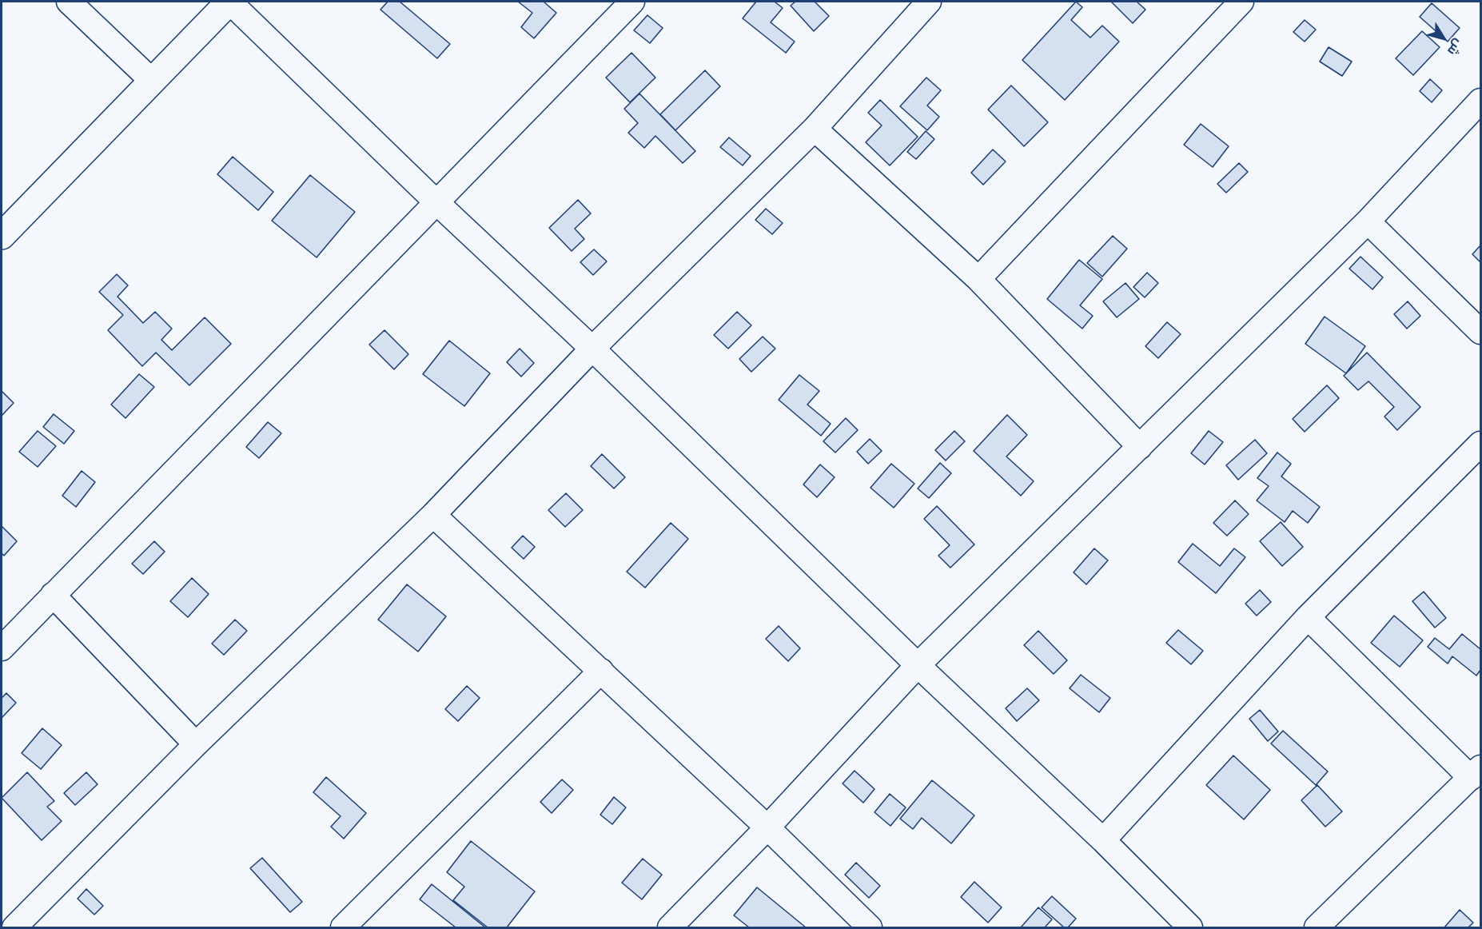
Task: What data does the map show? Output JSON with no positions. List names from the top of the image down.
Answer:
{
  "north": "bottom right"
}
